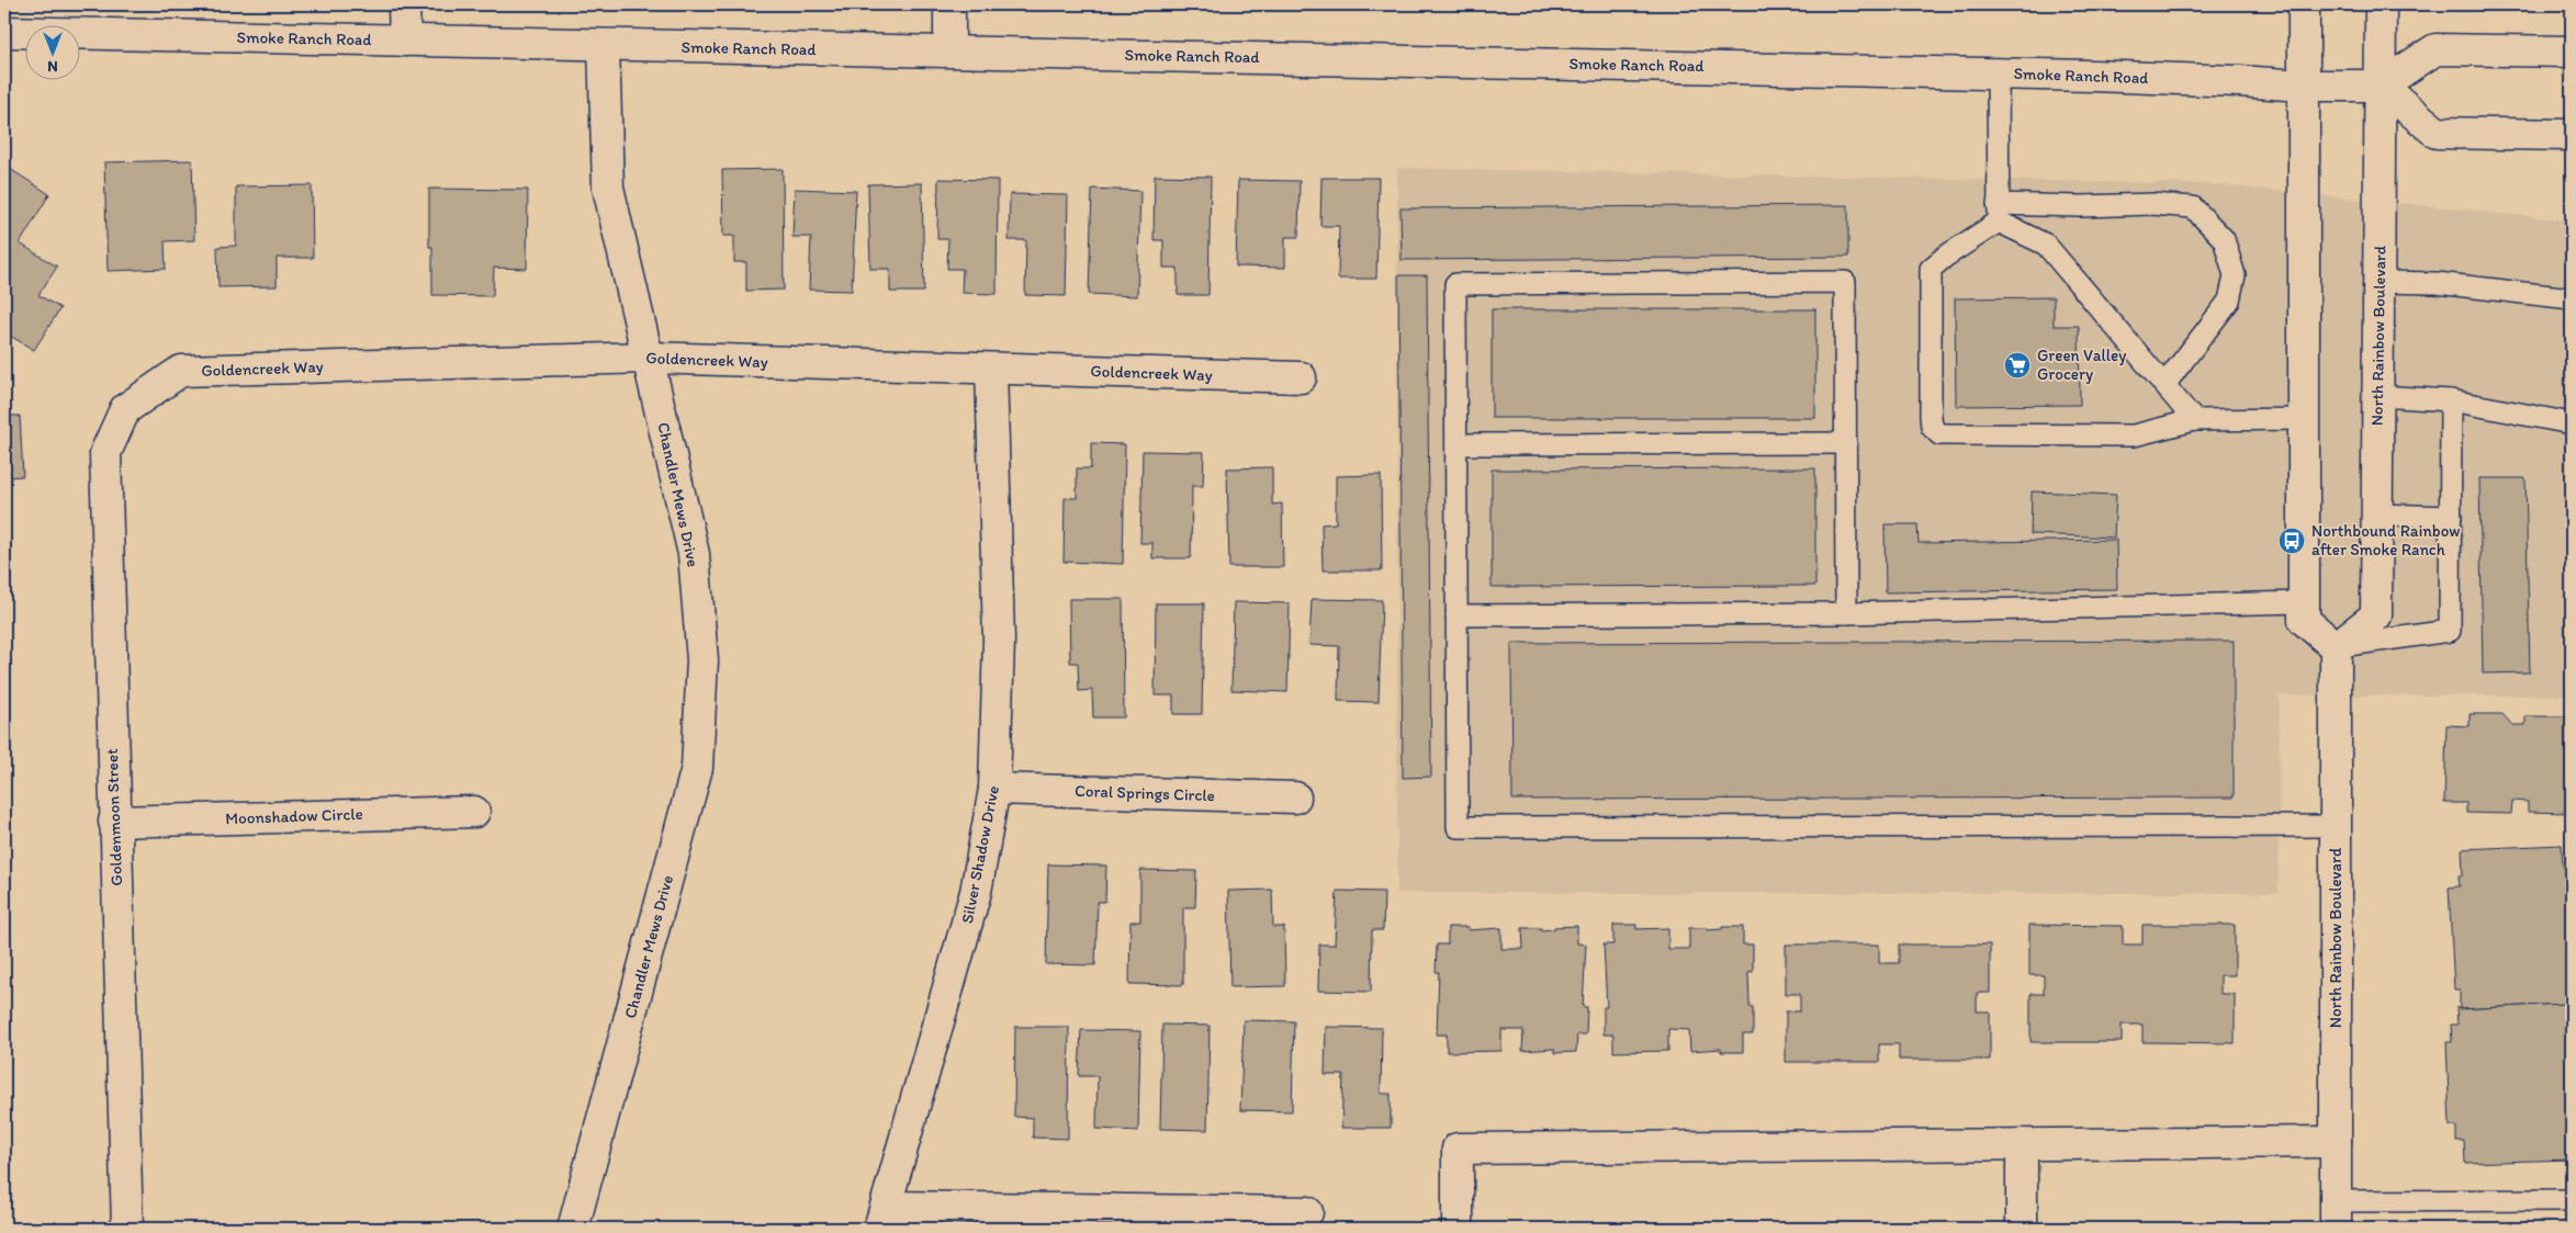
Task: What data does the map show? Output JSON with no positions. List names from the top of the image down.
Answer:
{
  "streets": {
    "street": [
      "Smoke Ranch Road",
      "North Rainbow Boulevard",
      "Goldencreek Way",
      "Chandler Mews Drive",
      "Coral Springs Circle",
      "Moonshadow Circle",
      "Goldenmoon Street",
      "Silver Shadow Drive"
    ]
  },
  "crossings": [
    ["Smoke Ranch Road", "North Rainbow Boulevard"],
    ["Smoke Ranch Road", "Chandler Mews Drive"],
    ["Goldencreek Way", "Chandler Mews Drive"],
    ["Goldencreek Way", "Goldenmoon Street"],
    ["Goldencreek Way", "Silver Shadow Drive"],
    ["Coral Springs Circle", "Silver Shadow Drive"],
    ["Moonshadow Circle", "Goldenmoon Street"]
  ],
  "places": {
    "supermarket": ["Green Valley Grocery"],
    "bus stop": ["Northbound Rainbow after Smoke Ranch"]
  },
  "north": "bottom"
}
